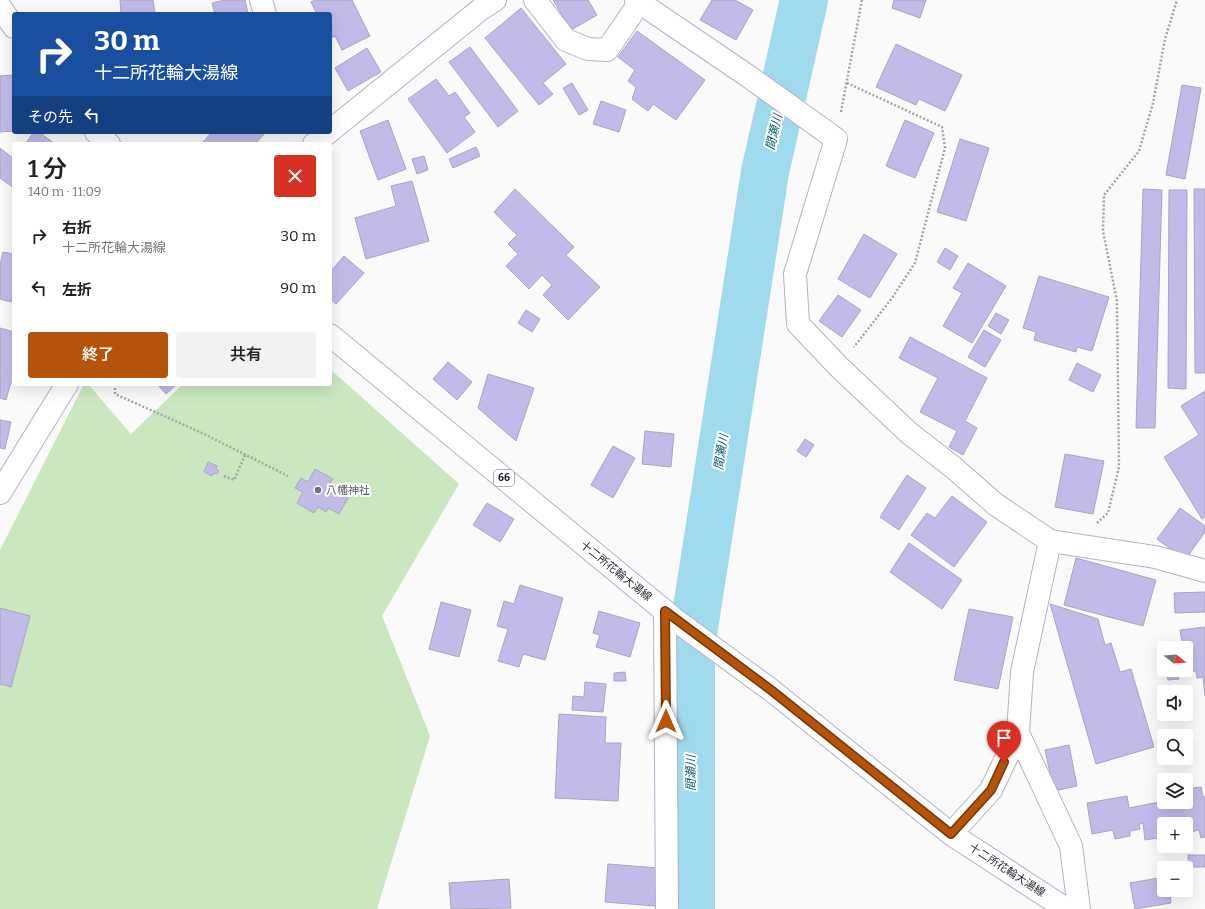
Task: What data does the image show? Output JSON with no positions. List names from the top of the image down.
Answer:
{
  "streets": {
    "street": ["66", "十二所花輪大湯線"]
  },
  "water": ["間瀬川"],
  "places": ["八幡神社"],
  "north": "right",
  "page": {
    "turn": ["30 m", "十二所花輪大湯線"],
    "then": "その先",
    "heading": ["1 分", "140 m · 11:09"],
    "list": [
      {
        "name": "右折",
        "note": "十二所花輪大湯線",
        "value": "30 m"
      },
      {
        "name": "左折",
        "value": "90 m"
      }
    ],
    "buttons": ["終了", "共有"],
    "map_buttons": ["+", "−"]
  }
}
